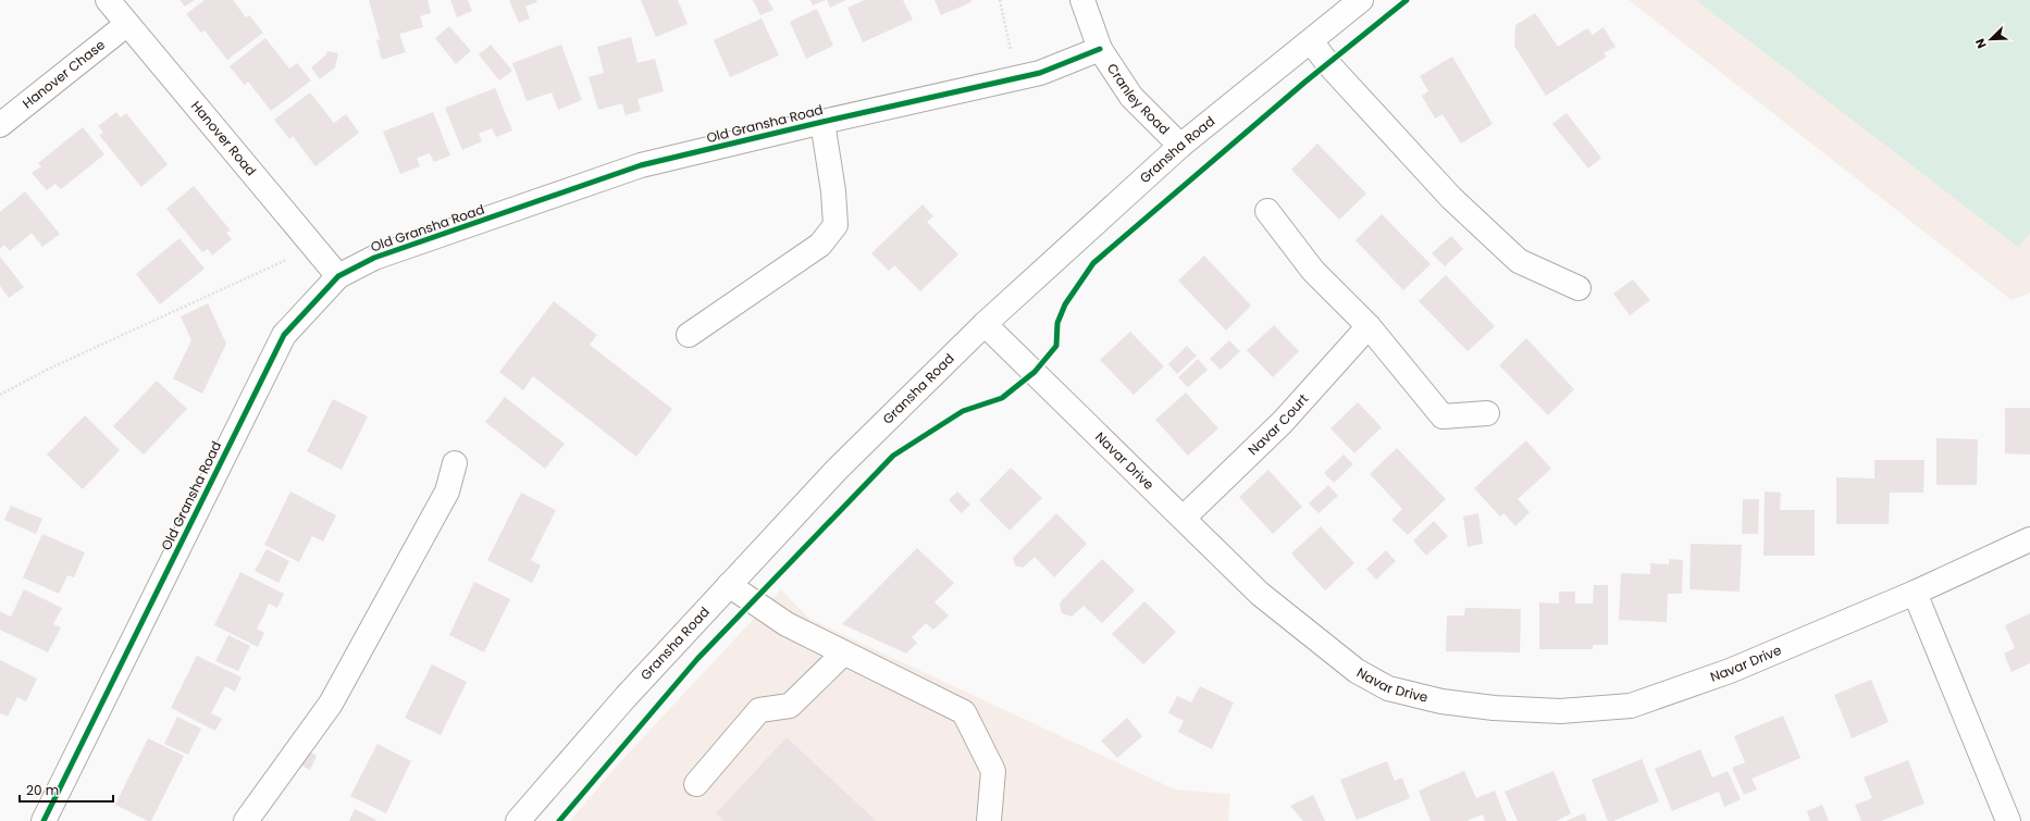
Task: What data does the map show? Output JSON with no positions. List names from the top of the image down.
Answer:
{
  "streets": {
    "street": [
      "Hanover Chase",
      "Cranley Road",
      "Old Gransha Road",
      "Hanover Road",
      "Gransha Road",
      "Navar Court",
      "Navar Drive"
    ]
  },
  "crossings": [
    ["Hanover Chase", "Hanover Road"],
    ["Cranley Road", "Old Gransha Road"],
    ["Cranley Road", "Gransha Road"],
    ["Old Gransha Road", "Hanover Road"],
    ["Gransha Road", "Navar Drive"],
    ["Navar Court", "Navar Drive"]
  ],
  "scale_bar": "20 m",
  "north": "bottom left"
}
